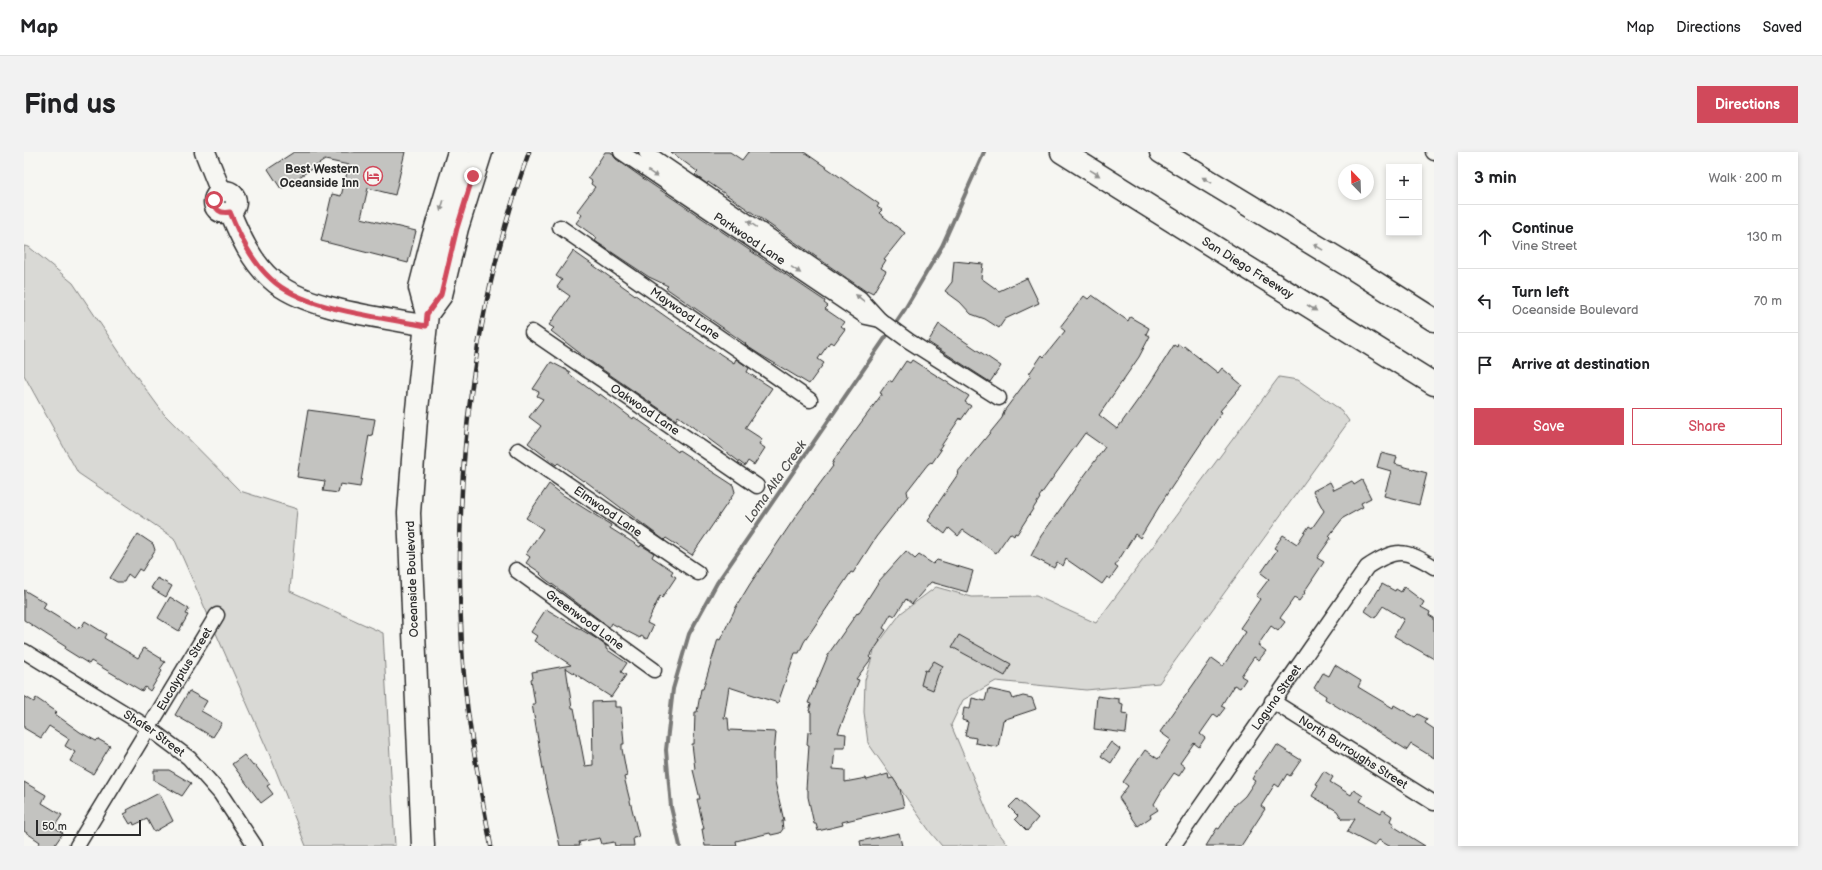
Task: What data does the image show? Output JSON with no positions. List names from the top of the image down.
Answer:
{
  "streets": {
    "main road": ["San Diego Freeway", "Oceanside Boulevard"],
    "street": [
      "Parkwood Lane",
      "Maywood Lane",
      "Oakwood Lane",
      "Elmwood Lane",
      "Greenwood Lane",
      "Eucalyptus Street",
      "Laguna Street",
      "Shafer Street",
      "North Burroughs Street"
    ]
  },
  "crossings": [
    ["Eucalyptus Street", "Shafer Street"],
    ["Laguna Street", "North Burroughs Street"]
  ],
  "water": ["Loma Alta Creek"],
  "places": {
    "hotel": ["Best Western Oceanside Inn"]
  },
  "scale_bar": "50 m",
  "north": "top left",
  "page": {
    "header": "Map",
    "nav": ["Map", "Directions", "Saved"],
    "buttons": [
      "Directions",
      ["Save", "Share"]
    ],
    "title": "Find us",
    "heading": ["3 min", "Walk · 200 m"],
    "map_buttons": ["+", "−"],
    "list": [
      ["Continue", "Vine Street", "130 m"],
      ["Turn left", "Oceanside Boulevard", "70 m"],
      "Arrive at destination"
    ],
    "scale": "50 m"
  }
}
